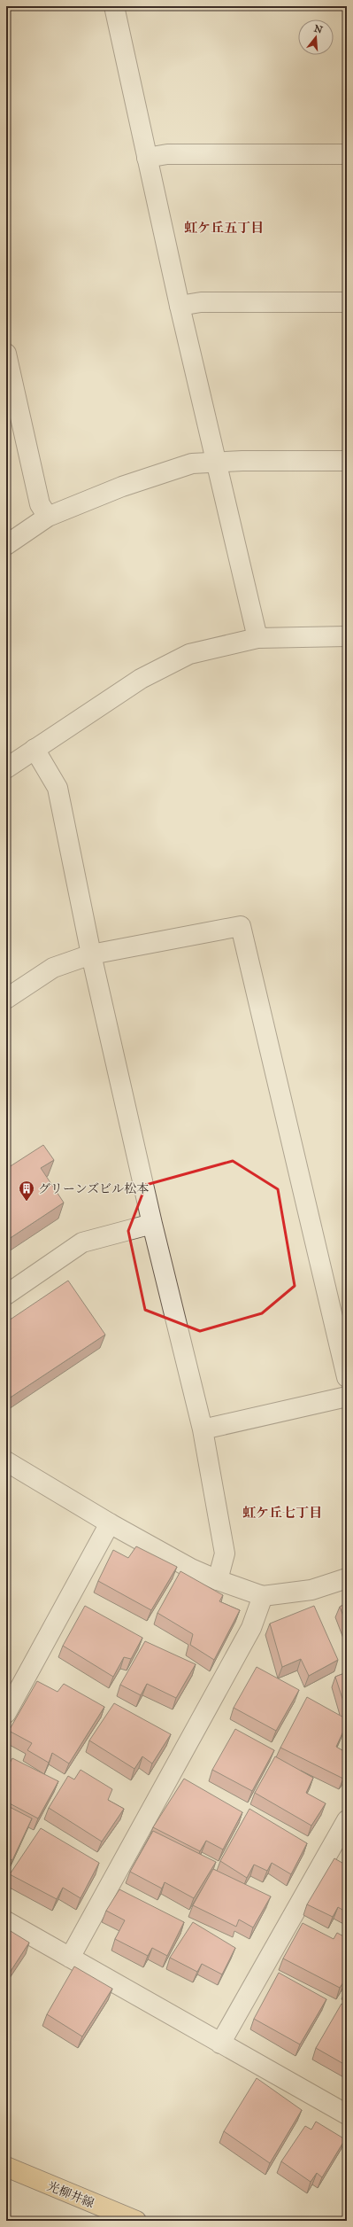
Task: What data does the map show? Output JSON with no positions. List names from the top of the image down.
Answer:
{
  "streets": {
    "main road": ["光柳井線"]
  },
  "districts": ["虹ケ丘五丁目", "虹ケ丘七丁目"],
  "places": {
    "building": ["グリーンズビル松本"]
  },
  "north": "top"
}
